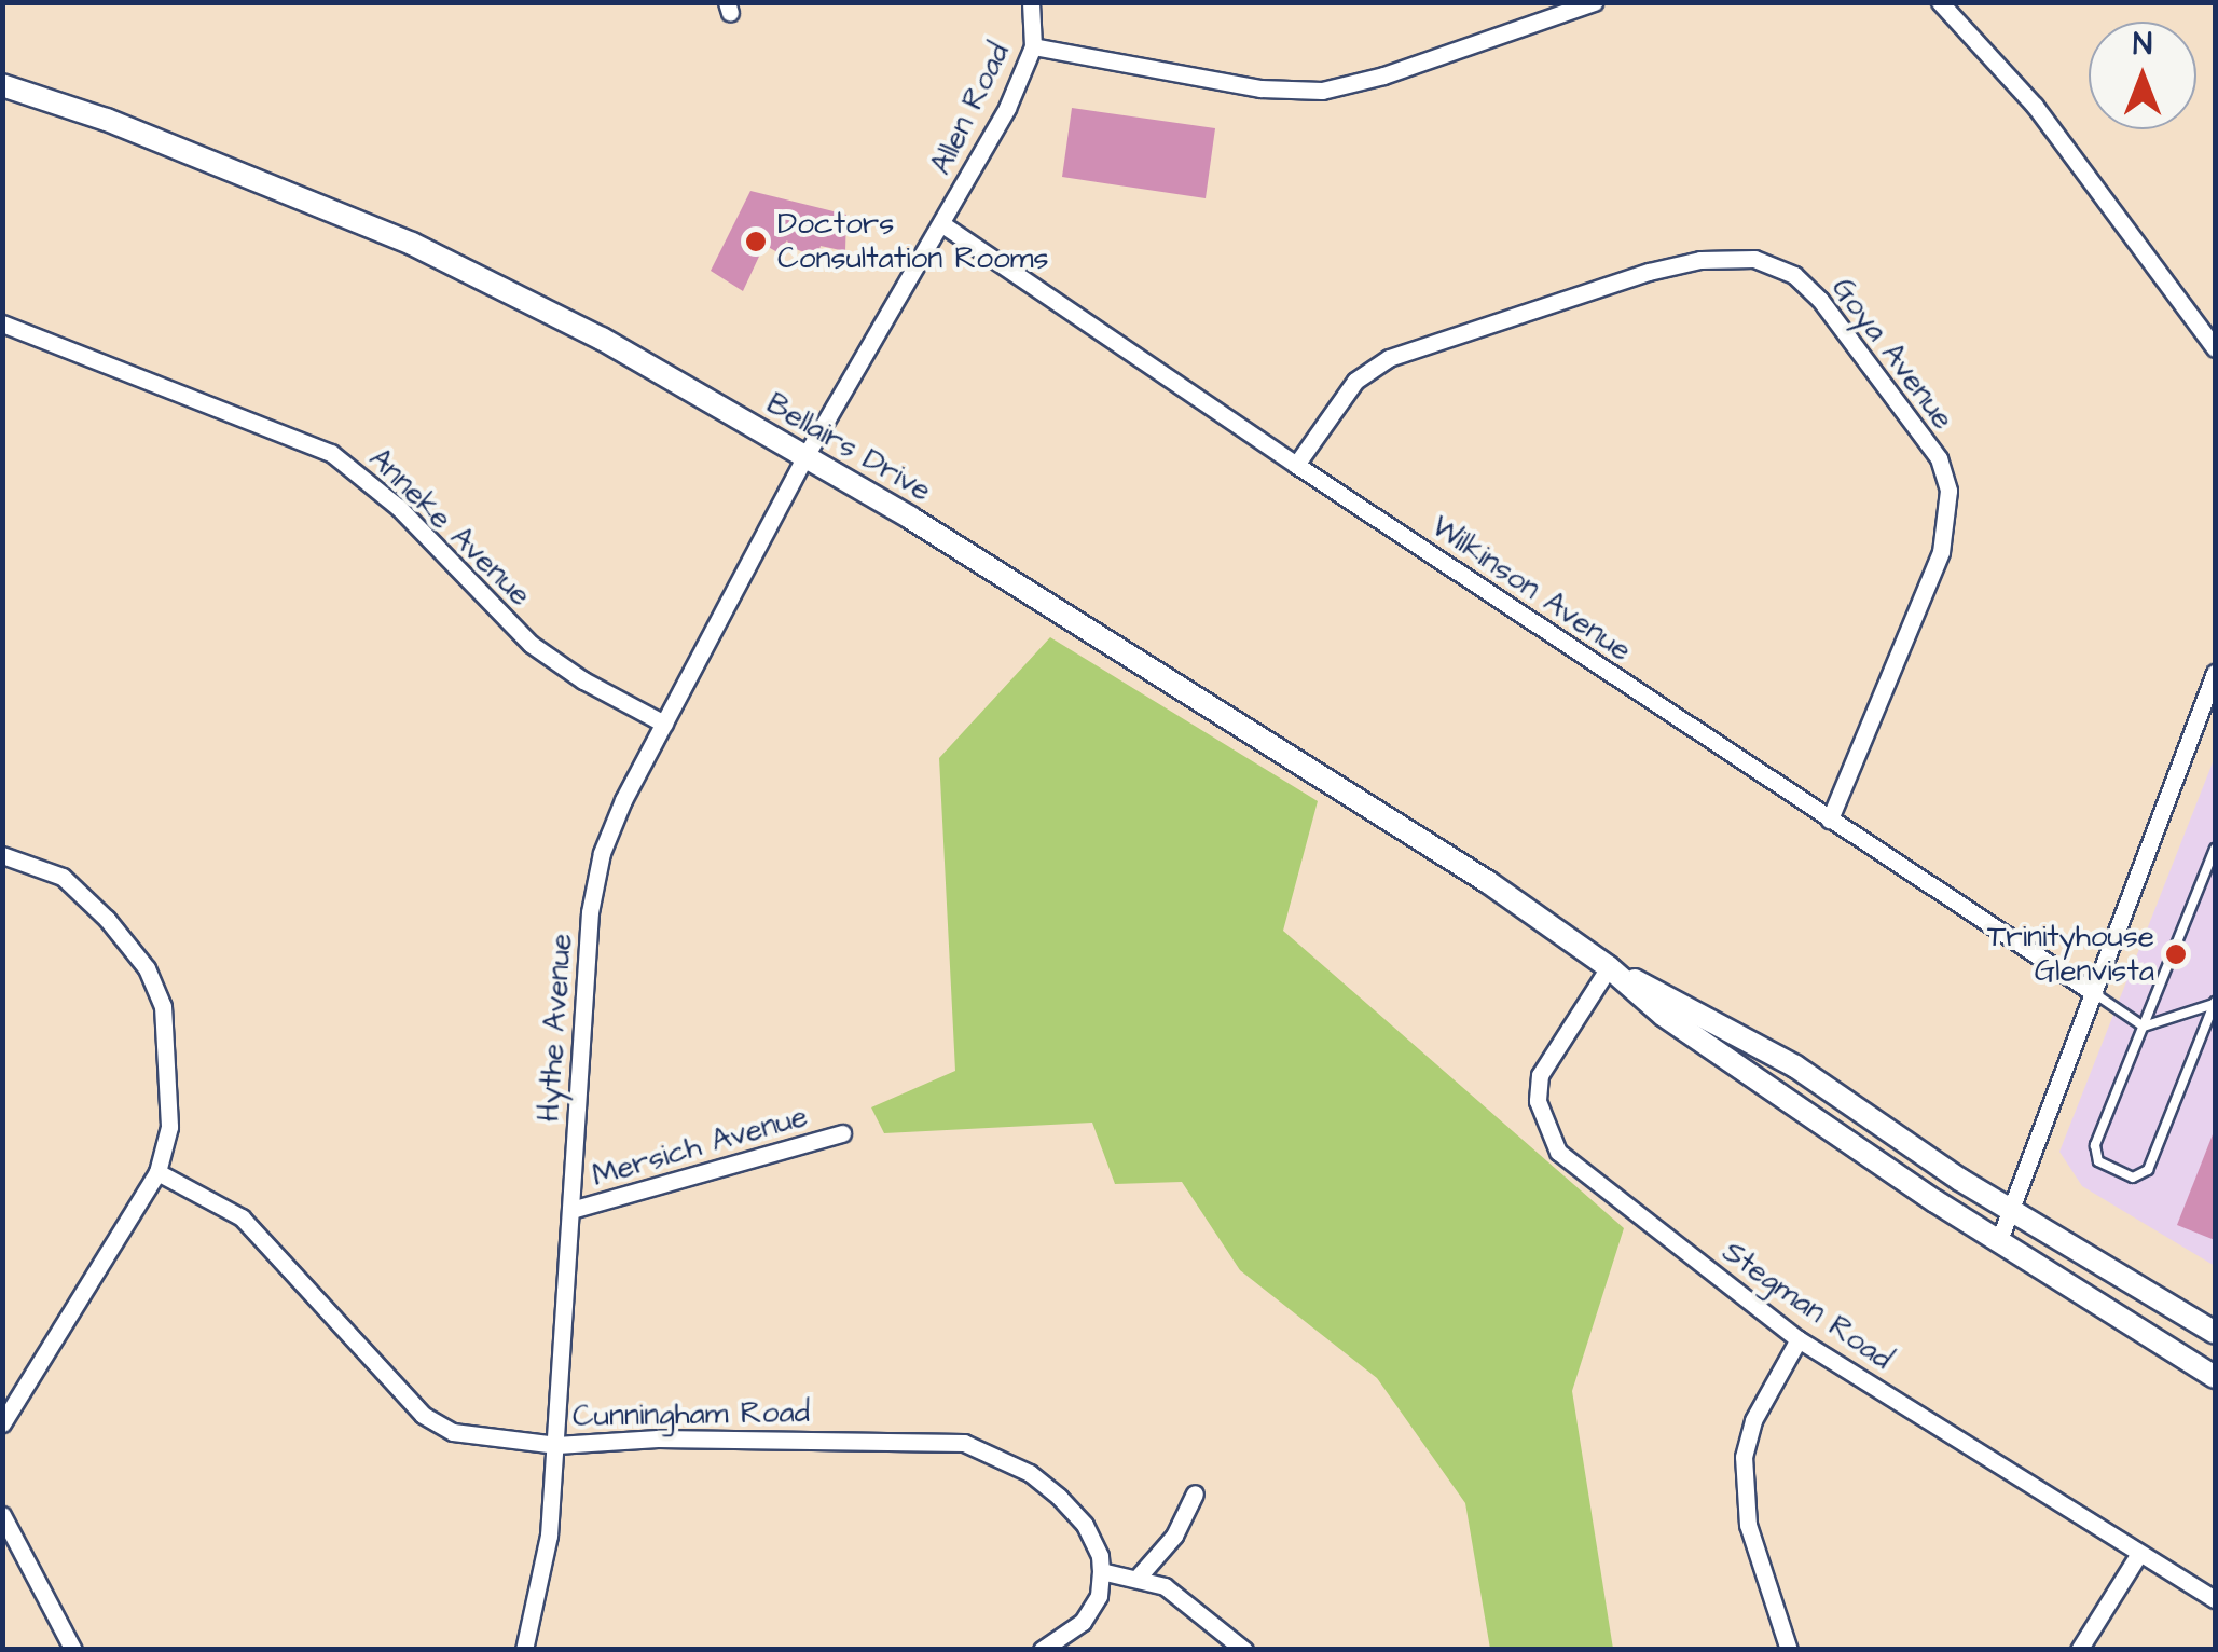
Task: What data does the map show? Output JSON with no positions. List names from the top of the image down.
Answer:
{
  "streets": {
    "street": [
      "Allen Road",
      "Goya Avenue",
      "Bellairs Drive",
      "Anneke Avenue",
      "Wilkinson Avenue",
      "Hythe Avenue",
      "Mersich Avenue",
      "Stegman Road",
      "Cunningham Road"
    ]
  },
  "crossings": [
    ["Allen Road", "Bellairs Drive"],
    ["Allen Road", "Wilkinson Avenue"],
    ["Allen Road", "Hythe Avenue"],
    ["Goya Avenue", "Wilkinson Avenue"],
    ["Bellairs Drive", "Hythe Avenue"],
    ["Bellairs Drive", "Stegman Road"],
    ["Anneke Avenue", "Hythe Avenue"],
    ["Hythe Avenue", "Mersich Avenue"],
    ["Hythe Avenue", "Cunningham Road"]
  ],
  "places": ["Doctors Consultation Rooms", "Trinityhouse Glenvista"],
  "north": "top"
}
